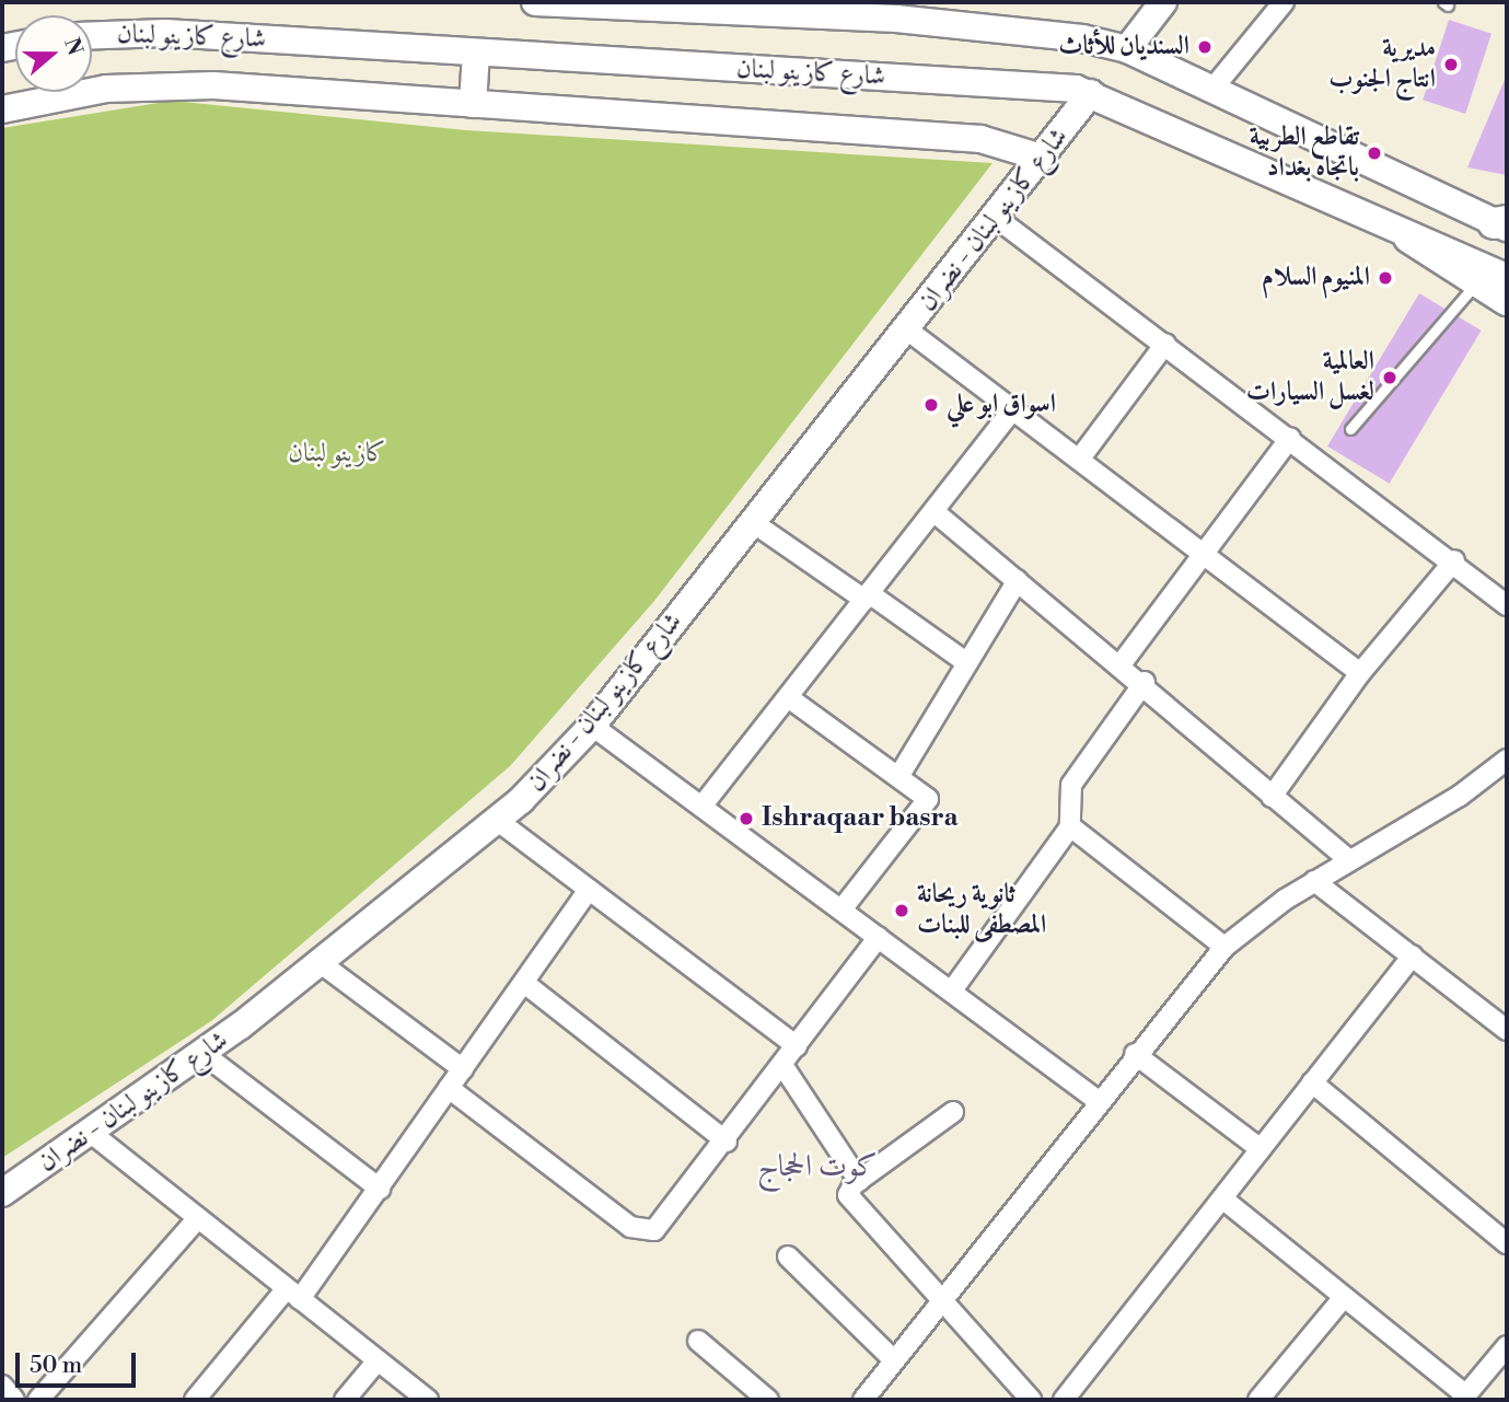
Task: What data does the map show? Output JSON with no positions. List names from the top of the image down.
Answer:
{
  "streets": {
    "street": ["شارع كازينو لبنان", "شارع كازينو لبنان - نضران"]
  },
  "crossings": [
    ["شارع كازينو لبنان", "شارع كازينو لبنان - نضران"]
  ],
  "districts": ["كوت الحجاج"],
  "parks": ["كازينو لبنان"],
  "places": [
    "السنديان للأثاث",
    "مديرية انتاج الجنوب",
    "تقاطع الطربية باتجاه بغداد",
    "المنيوم السلام",
    "العالمية لغسل السيارات",
    "اسواق ابو علي",
    "Ishraqaar basra",
    "ثانوية ريحانة المصطفى للبنات"
  ],
  "scale_bar": "50 m",
  "north": "right"
}
